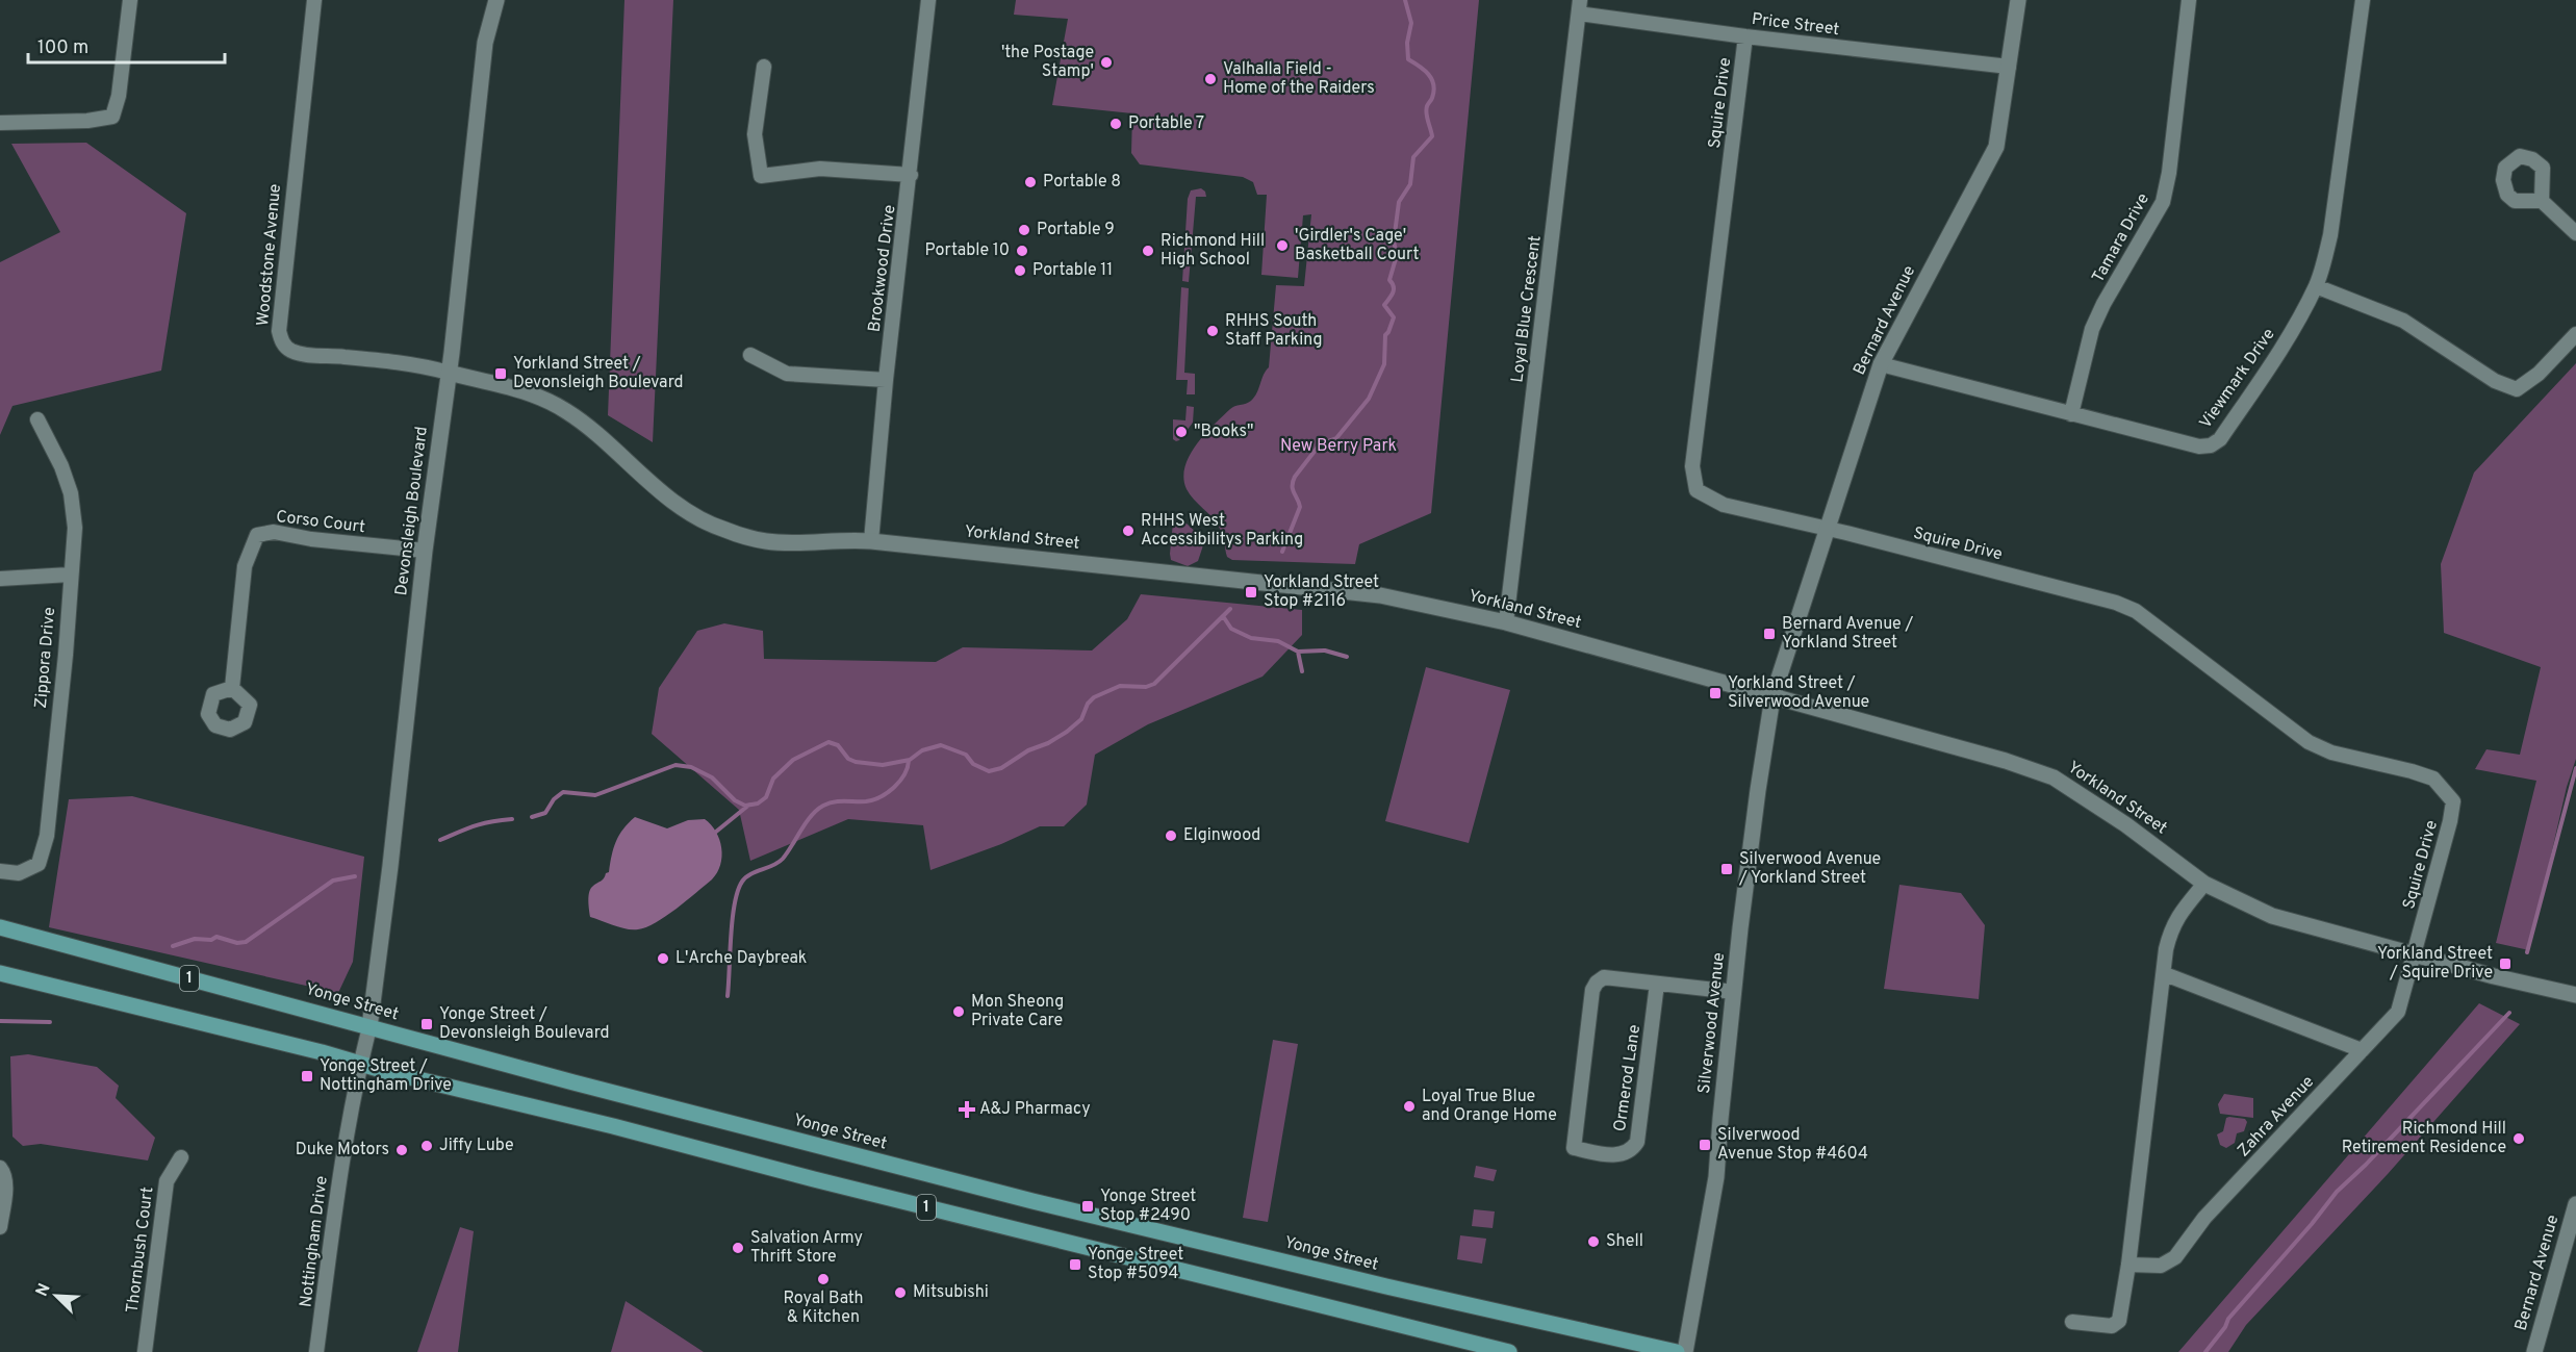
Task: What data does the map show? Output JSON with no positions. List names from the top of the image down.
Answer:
{
  "streets": {
    "main road": ["1", "Yonge Street"],
    "street": [
      "Price Street",
      "Squire Drive",
      "Tamara Drive",
      "Woodstone Avenue",
      "Brookwood Drive",
      "Loyal Blue Crescent",
      "Bernard Avenue",
      "Viewmark Drive",
      "Devonsleigh Boulevard",
      "Corso Court",
      "Yorkland Street",
      "Zippora Drive",
      "Silverwood Avenue",
      "Ormerod Lane",
      "Zahra Avenue",
      "Nottingham Drive",
      "Thornbush Court"
    ]
  },
  "crossings": [
    ["Price Street", "Squire Drive"],
    ["Price Street", "Loyal Blue Crescent"],
    ["Price Street", "Bernard Avenue"],
    ["Squire Drive", "Bernard Avenue"],
    ["Squire Drive", "Yorkland Street"],
    ["Squire Drive", "Zahra Avenue"],
    ["Tamara Drive", "Viewmark Drive"],
    ["Woodstone Avenue", "Devonsleigh Boulevard"],
    ["Woodstone Avenue", "Yorkland Street"],
    ["Brookwood Drive", "Yorkland Street"],
    ["Loyal Blue Crescent", "Yorkland Street"],
    ["Bernard Avenue", "Viewmark Drive"],
    ["Bernard Avenue", "Yorkland Street"],
    ["Bernard Avenue", "Silverwood Avenue"],
    ["Devonsleigh Boulevard", "Corso Court"],
    ["Devonsleigh Boulevard", "Yorkland Street"],
    ["Devonsleigh Boulevard", "Yonge Street"],
    ["Devonsleigh Boulevard", "Nottingham Drive"],
    ["Yorkland Street", "Silverwood Avenue"],
    ["Yorkland Street", "Zahra Avenue"],
    ["1", "Nottingham Drive"],
    ["Yonge Street", "Nottingham Drive"],
    ["Silverwood Avenue", "Ormerod Lane"]
  ],
  "parks": ["New Berry Park"],
  "places": {
    "other": [
      "'the Postage Stamp'",
      "Valhalla Field - Home of the Raiders",
      "Portable 7",
      "Portable 8",
      "Portable 9",
      "'Girdler's Cage' Basketball Court",
      "Portable 10",
      "Richmond Hill High School",
      "Portable 11",
      "RHHS South Staff Parking",
      "\"Books\"",
      "RHHS West Accessibilitys Parking",
      "Elginwood",
      "L'Arche Daybreak",
      "Mon Sheong Private Care",
      "Loyal True Blue and Orange Home",
      "Richmond Hill Retirement Residence",
      "Jiffy Lube",
      "Duke Motors",
      "Shell",
      "Salvation Army Thrift Store",
      "Royal Bath & Kitchen",
      "Mitsubishi"
    ],
    "transit": [
      "Yorkland Street / Devonsleigh Boulevard",
      "Yorkland Street Stop #2116",
      "Bernard Avenue / Yorkland Street",
      "Yorkland Street / Silverwood Avenue",
      "Silverwood Avenue / Yorkland Street",
      "Yorkland Street / Squire Drive",
      "Yonge Street / Devonsleigh Boulevard",
      "Yonge Street / Nottingham Drive",
      "Silverwood Avenue Stop #4604",
      "Yonge Street Stop #2490",
      "Yonge Street Stop #5094"
    ],
    "health": ["A&J Pharmacy"]
  },
  "scale_bar": "100 m",
  "north": "top left"
}
